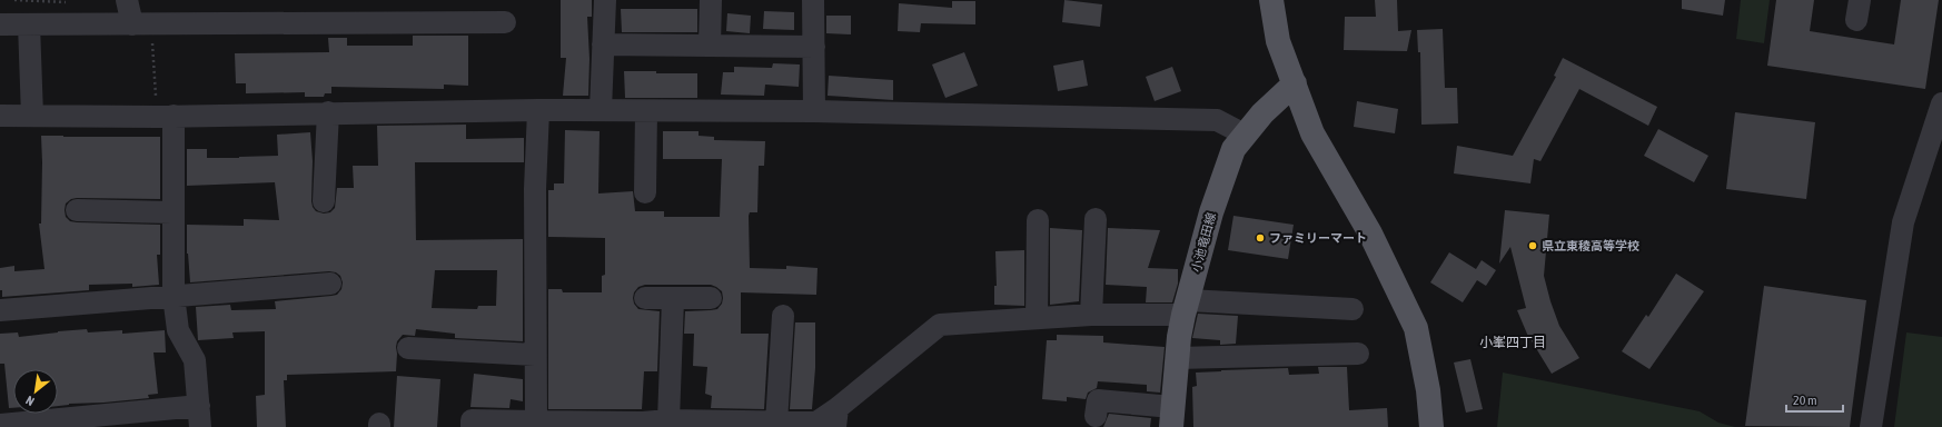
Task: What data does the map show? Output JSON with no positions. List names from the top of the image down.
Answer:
{
  "streets": {
    "main road": ["小池竜田線"]
  },
  "districts": ["小峯四丁目"],
  "places": ["ファミリーマート", "県立東稜高等学校"],
  "scale_bar": "20 m",
  "north": "bottom left"
}
